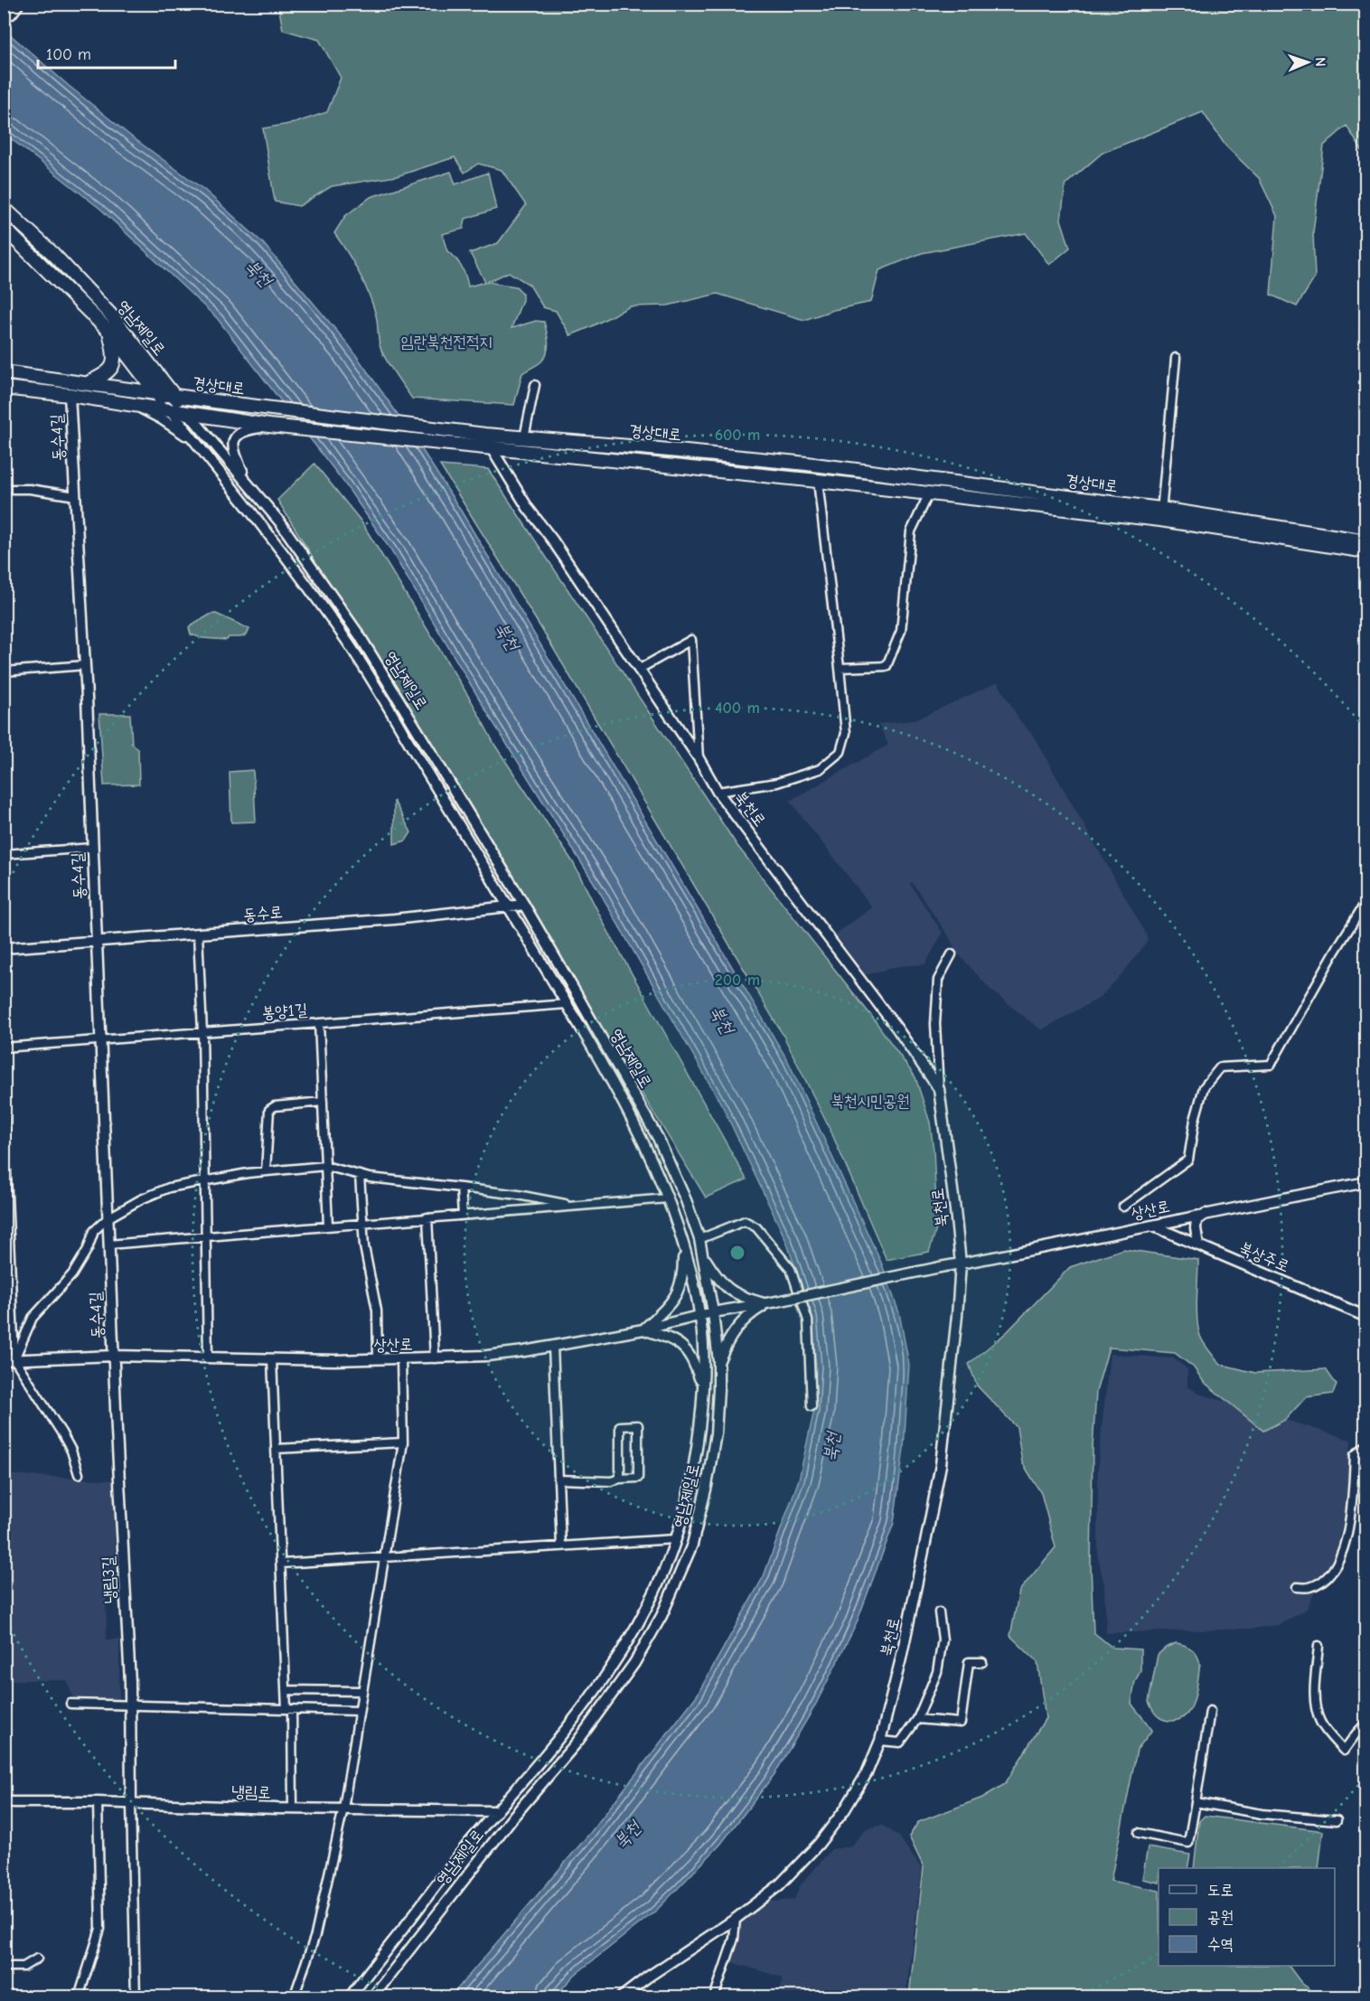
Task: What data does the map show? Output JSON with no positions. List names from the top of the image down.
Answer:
{
  "streets": {
    "main road": ["영남제일로", "경상대로"],
    "street": [
      "동수4길",
      "북천로",
      "동수로",
      "봉양1길",
      "상산로",
      "북상주로",
      "냉림3길",
      "냉림로"
    ]
  },
  "crossings": [
    ["영남제일로", "경상대로"],
    ["영남제일로", "동수로"],
    ["영남제일로", "봉양1길"],
    ["영남제일로", "상산로"],
    ["영남제일로", "냉림로"],
    ["경상대로", "동수4길"],
    ["경상대로", "북천로"],
    ["동수4길", "동수로"],
    ["동수4길", "봉양1길"],
    ["동수4길", "상산로"],
    ["동수4길", "냉림3길"],
    ["북천로", "상산로"],
    ["상산로", "북상주로"],
    ["상산로", "냉림3길"],
    ["냉림3길", "냉림로"]
  ],
  "water": ["북천"],
  "parks": ["임란북천전적지", "북천시민공원"],
  "legend": ["도로", "공원", "수역"],
  "scale_bar": "100 m",
  "north": "right",
  "rings": ["600 m", "400 m", "200 m"]
}
